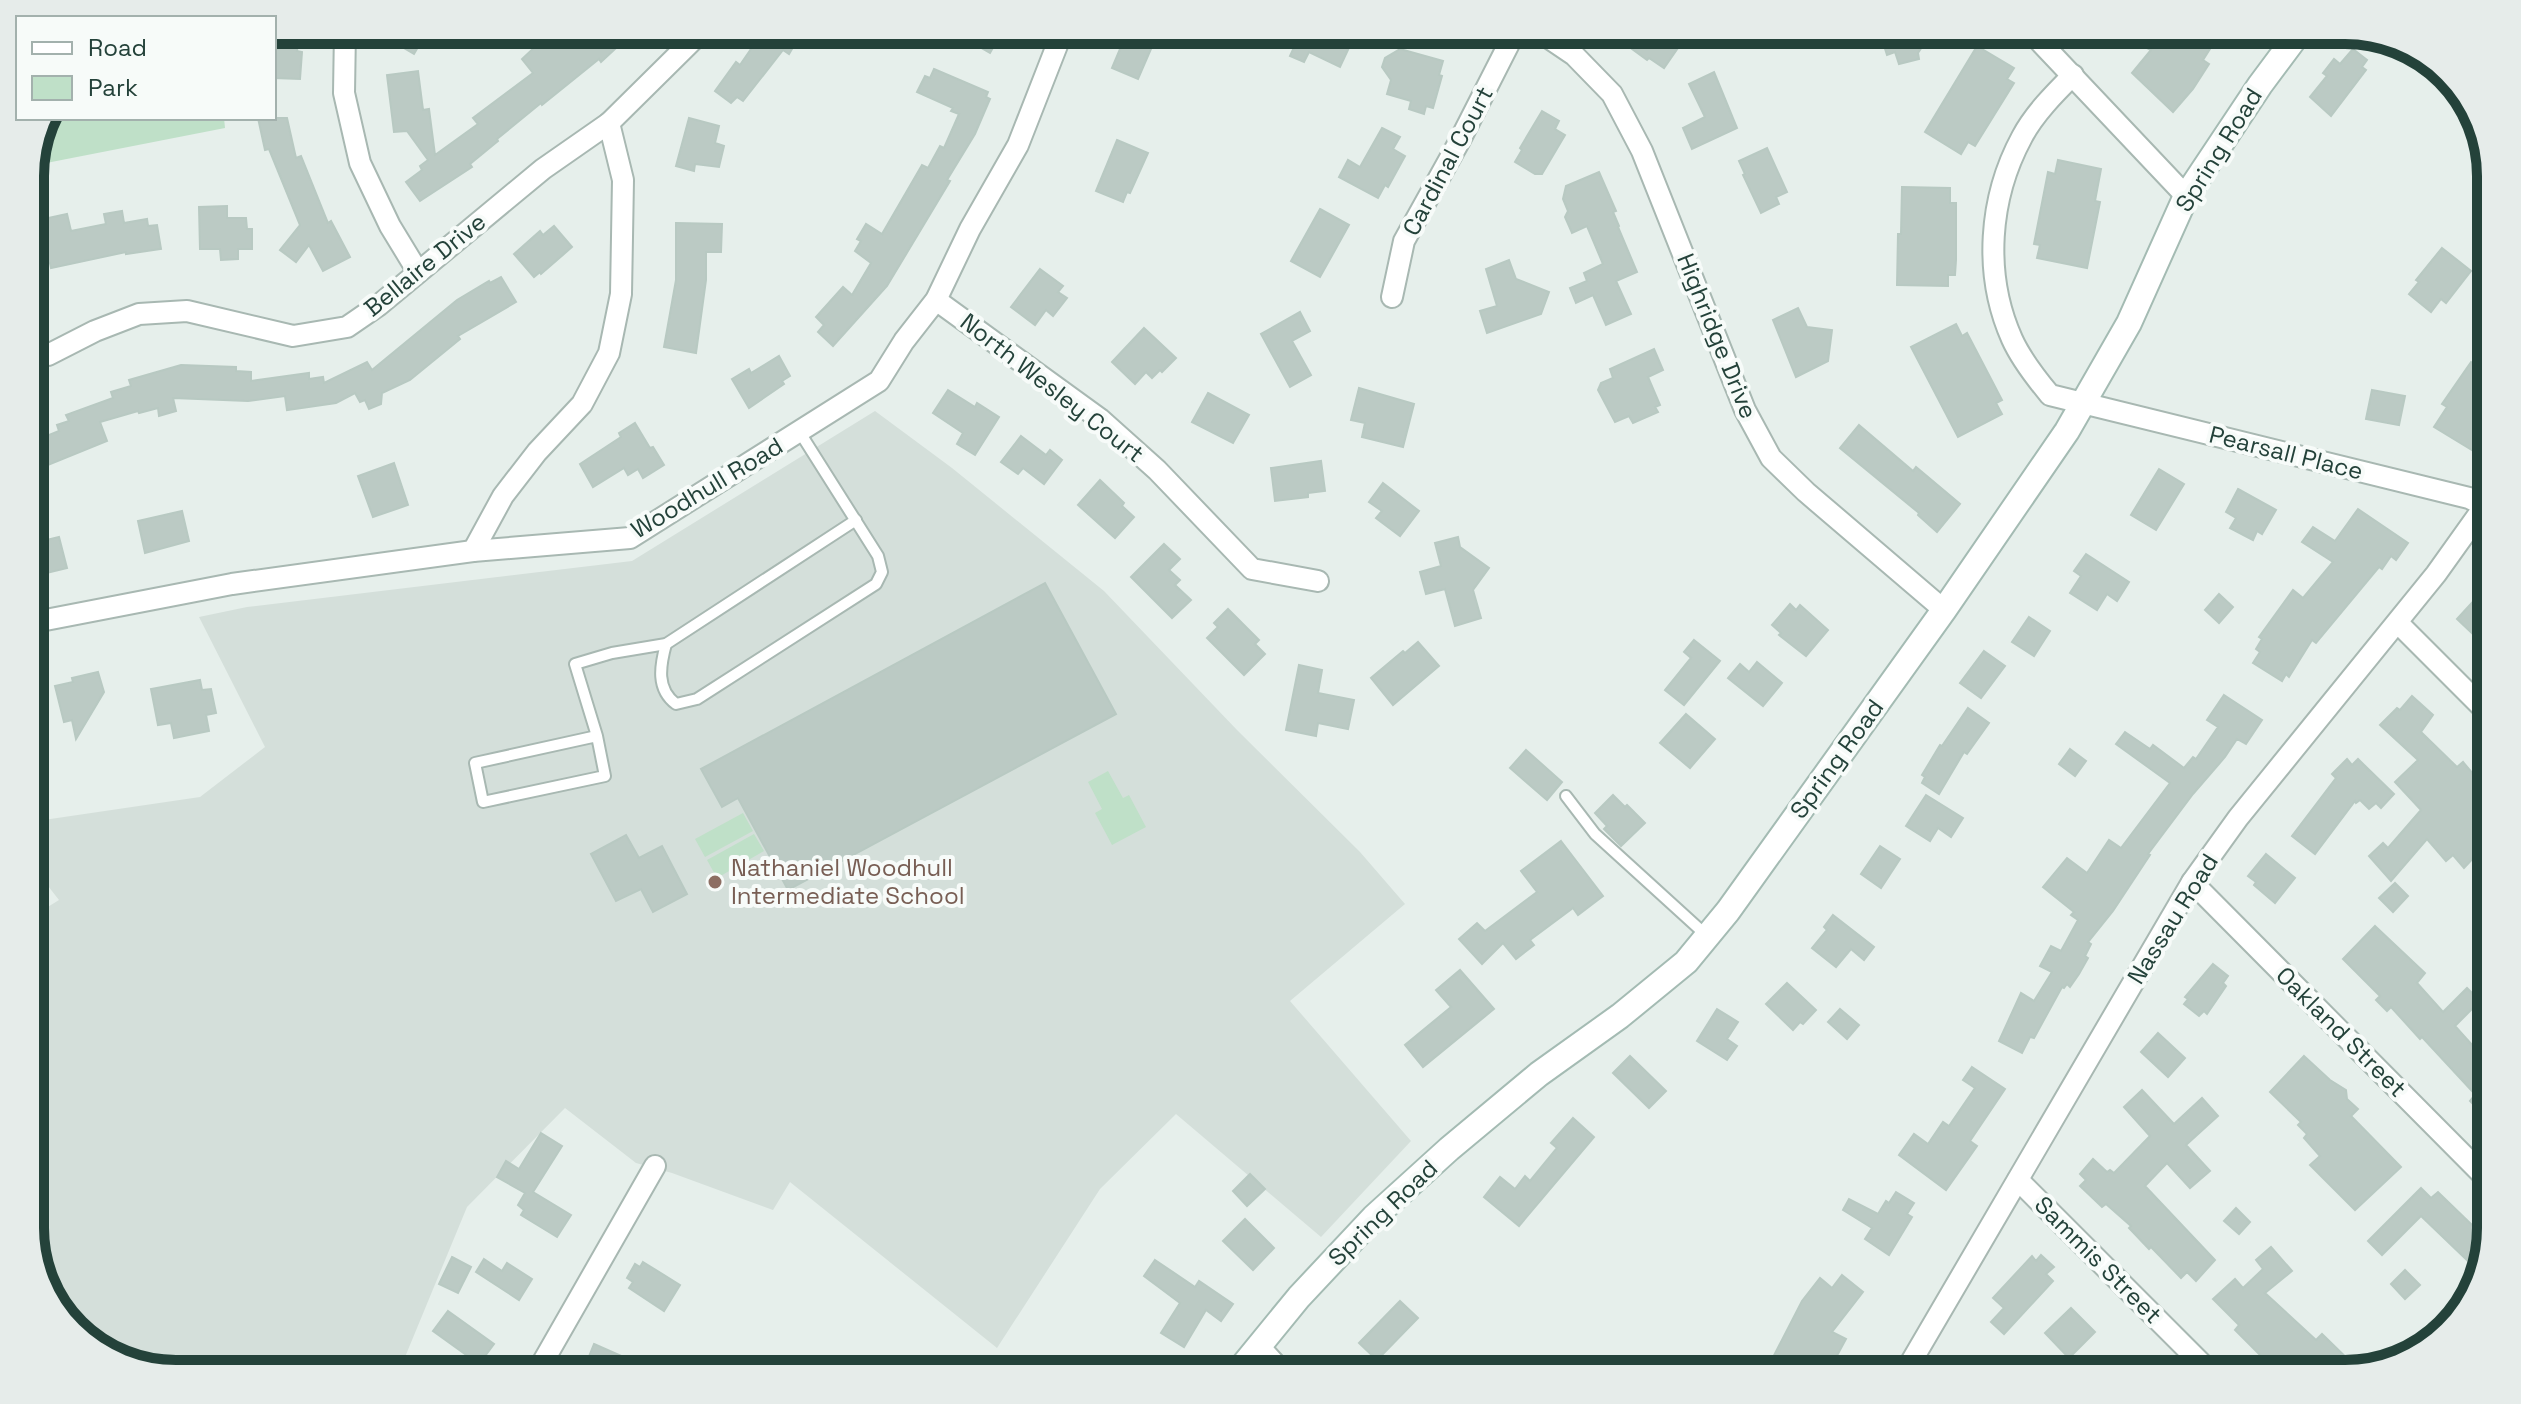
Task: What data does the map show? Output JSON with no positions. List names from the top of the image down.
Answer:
{
  "streets": {
    "main road": ["Spring Road"],
    "street": [
      "Cardinal Court",
      "Bellaire Drive",
      "Highridge Drive",
      "North Wesley Court",
      "Pearsall Place",
      "Woodhull Road",
      "Nassau Road",
      "Oakland Street",
      "Sammis Street"
    ]
  },
  "crossings": [
    ["Spring Road", "Highridge Drive"],
    ["Spring Road", "Pearsall Place"],
    ["North Wesley Court", "Woodhull Road"],
    ["Nassau Road", "Oakland Street"],
    ["Nassau Road", "Sammis Street"]
  ],
  "places": ["Nathaniel Woodhull Intermediate School"],
  "legend": ["Road", "Park"]
}
